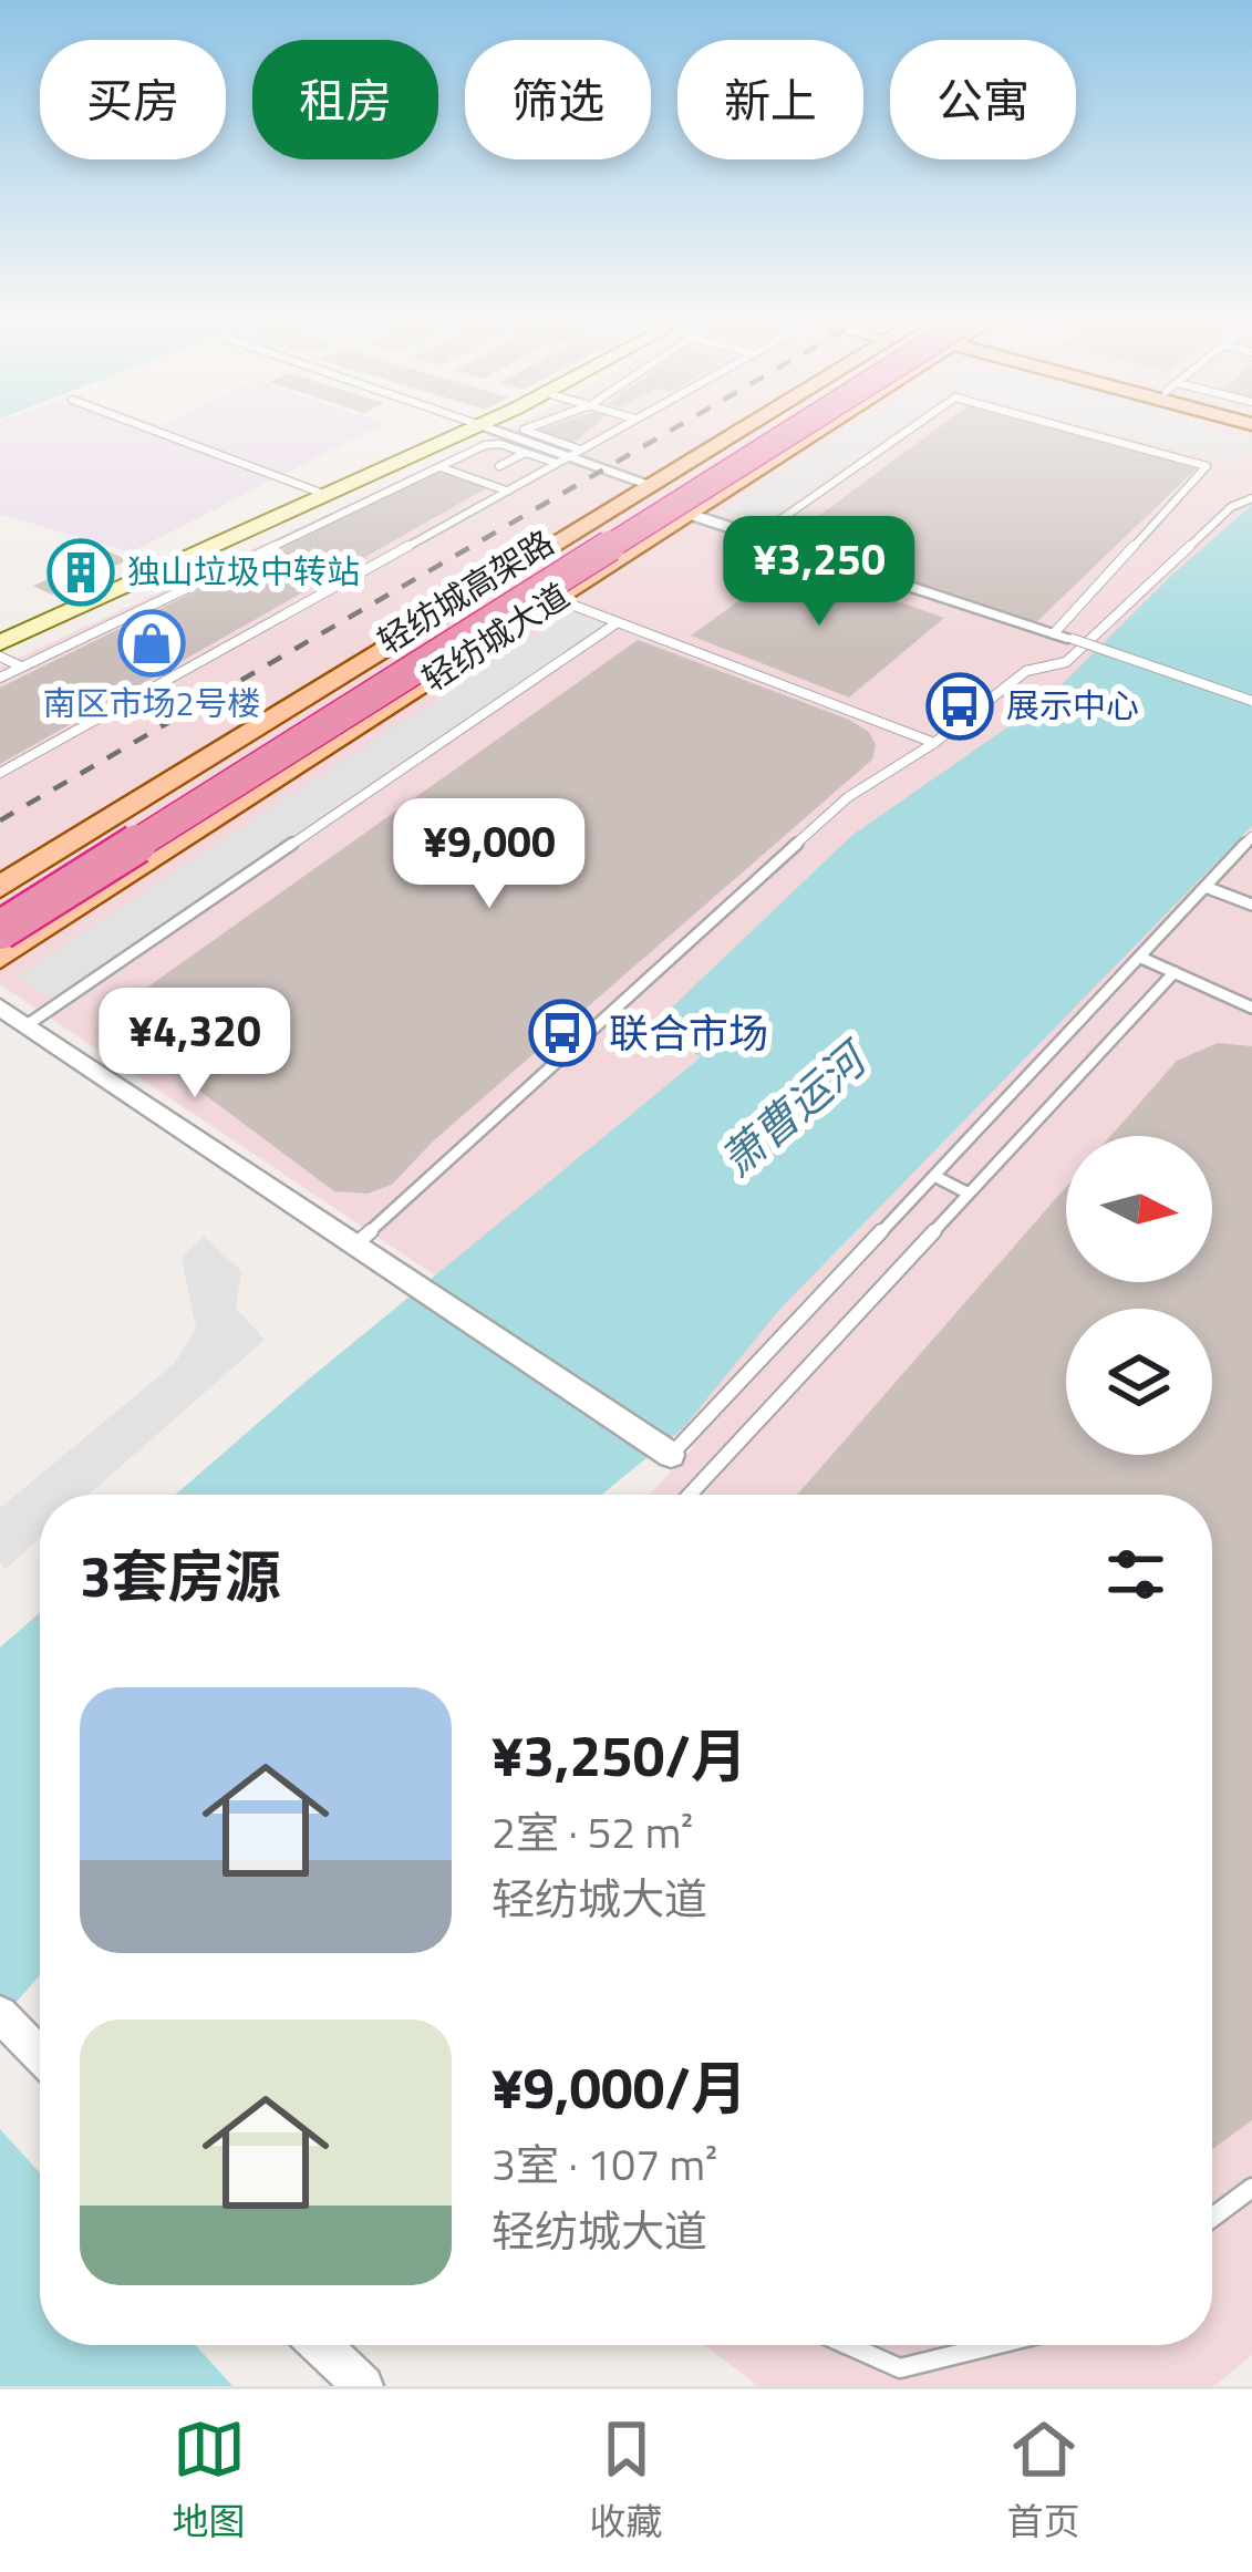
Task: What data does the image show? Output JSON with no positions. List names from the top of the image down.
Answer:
{
  "streets": {
    "highway": ["轻纺城高架路"],
    "main road": ["轻纺城大道"]
  },
  "water": ["萧曹运河"],
  "places": {
    "building": ["独山垃圾中转站"],
    "shop": ["南区市场2号楼"],
    "bus stop": ["展示中心", "联合市场"]
  },
  "north": "right",
  "page": {
    "chip": [
      "买房",
      "租房",
      "筛选",
      "新上",
      "公寓"
    ],
    "price": ["¥3,250", "¥9,000", "¥4,320"],
    "heading": "3套房源",
    "list": [
      {
        "name": "¥3,250/月",
        "note": "2室 · 52 m² · 轻纺城大道"
      },
      {
        "name": "¥9,000/月",
        "note": "3室 · 107 m² · 轻纺城大道"
      }
    ],
    "tabs": ["地图", "收藏", "首页"]
  }
}
